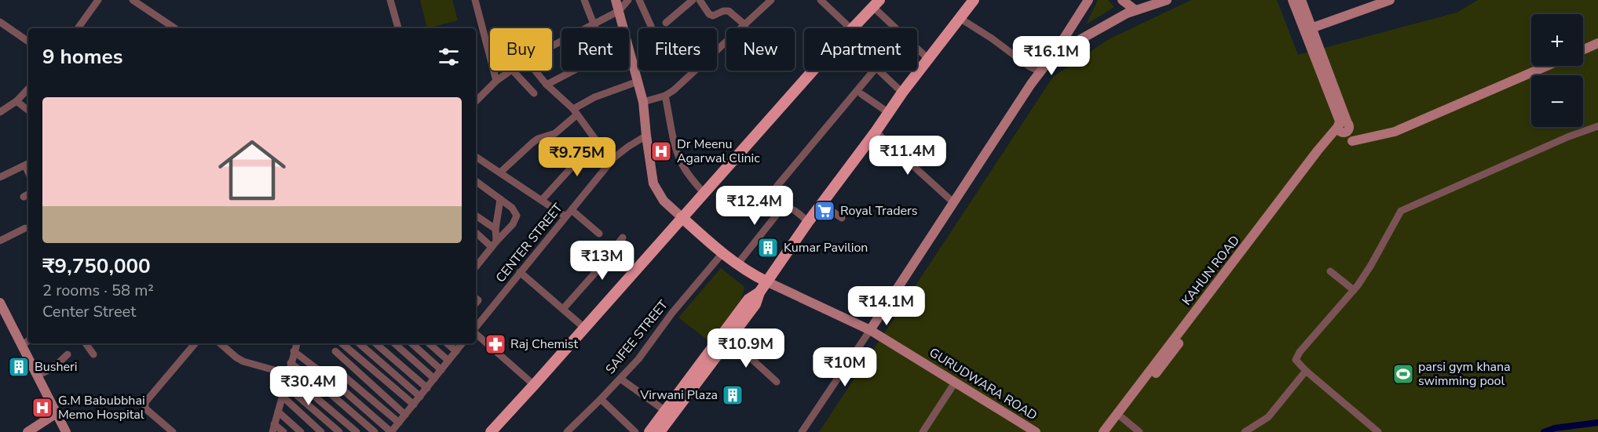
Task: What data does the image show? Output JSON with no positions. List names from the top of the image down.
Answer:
{
  "streets": {
    "street": [
      "CENTER STREET",
      "KAHUN ROAD",
      "SAIFEE STREET",
      "GURUDWARA ROAD"
    ]
  },
  "places": {
    "hospital": ["Dr Meenu Agarwal Clinic", "G.M Babubbhai Memo Hospital"],
    "supermarket": ["Royal Traders"],
    "building": ["Kumar Pavilion", "Busheri", "Virwani Plaza"],
    "pharmacy": ["Raj Chemist"],
    "sports": ["parsi gym khana swimming pool"]
  },
  "page": {
    "map_buttons": ["+", "−"],
    "chip": [
      "Buy",
      "Rent",
      "Filters",
      "New",
      "Apartment"
    ],
    "heading": "9 homes",
    "price": [
      "₹16.1M",
      "₹11.4M",
      "₹9.75M",
      "₹12.4M",
      "₹13M",
      "₹14.1M",
      "₹10.9M",
      "₹10M",
      "₹30.4M"
    ],
    "list": [
      {
        "name": "₹9,750,000",
        "note": "2 rooms · 58 m² · Center Street"
      }
    ]
  }
}
